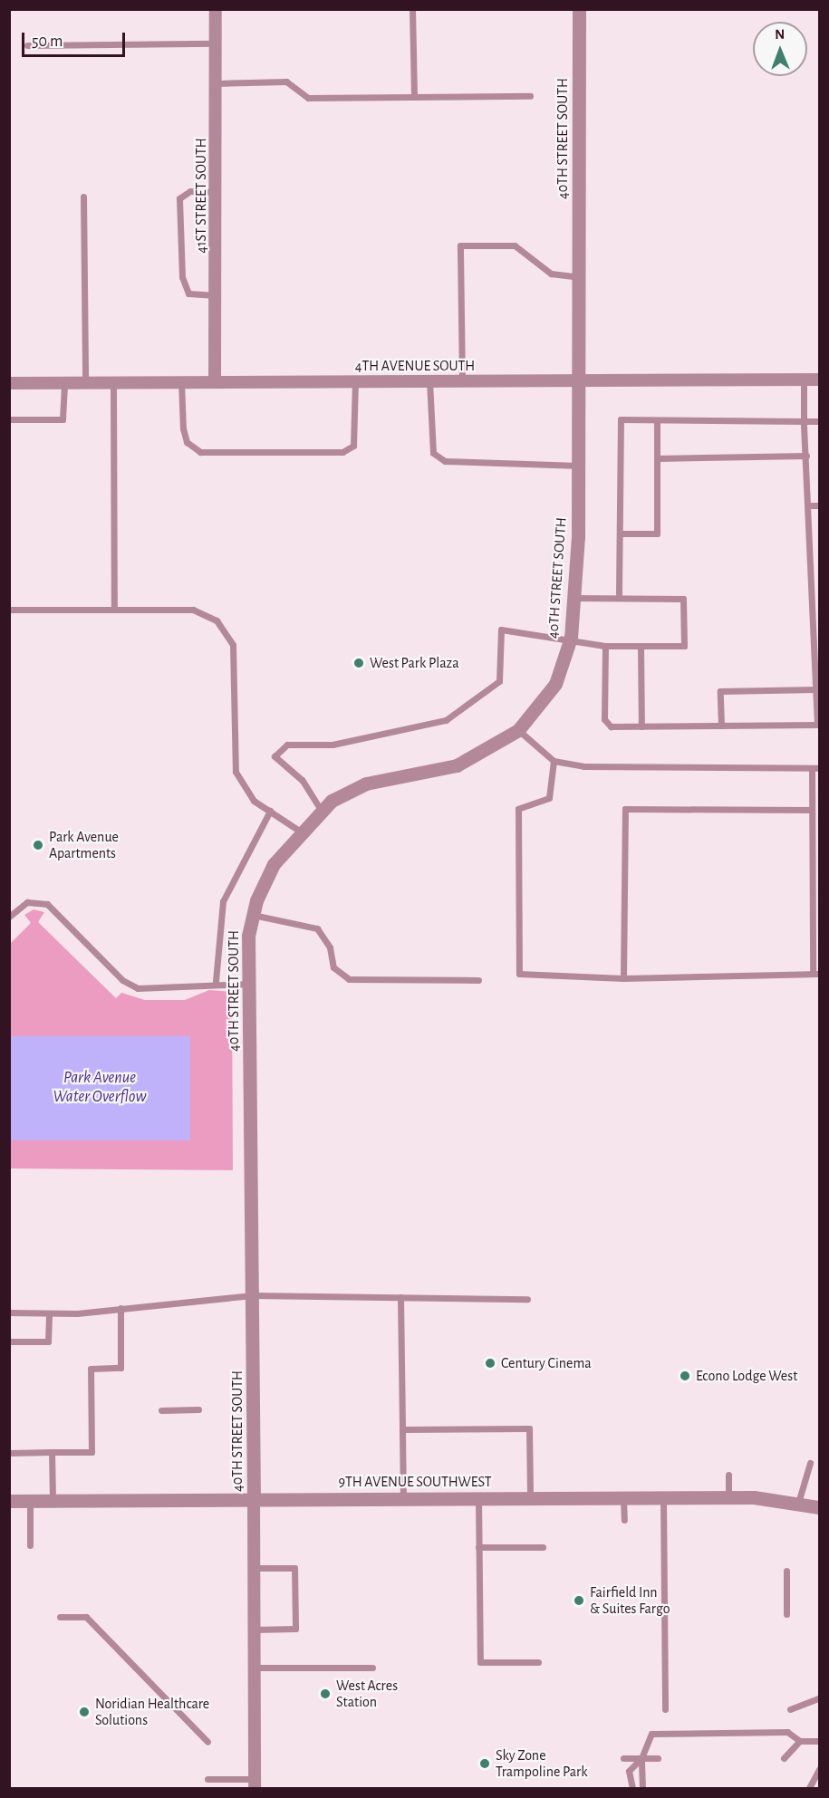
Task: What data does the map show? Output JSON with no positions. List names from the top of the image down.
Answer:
{
  "streets": {
    "street": [
      "40TH STREET SOUTH",
      "41ST STREET SOUTH",
      "4TH AVENUE SOUTH",
      "9TH AVENUE SOUTHWEST"
    ]
  },
  "crossings": [
    ["40TH STREET SOUTH", "4TH AVENUE SOUTH"],
    ["40TH STREET SOUTH", "9TH AVENUE SOUTHWEST"],
    ["41ST STREET SOUTH", "4TH AVENUE SOUTH"]
  ],
  "water": ["Park Avenue Water Overflow"],
  "places": [
    "West Park Plaza",
    "Park Avenue Apartments",
    "Century Cinema",
    "Econo Lodge West",
    "Fairfield Inn & Suites Fargo",
    "West Acres Station",
    "Noridian Healthcare Solutions",
    "Sky Zone Trampoline Park"
  ],
  "scale_bar": "50 m",
  "north": "top"
}
